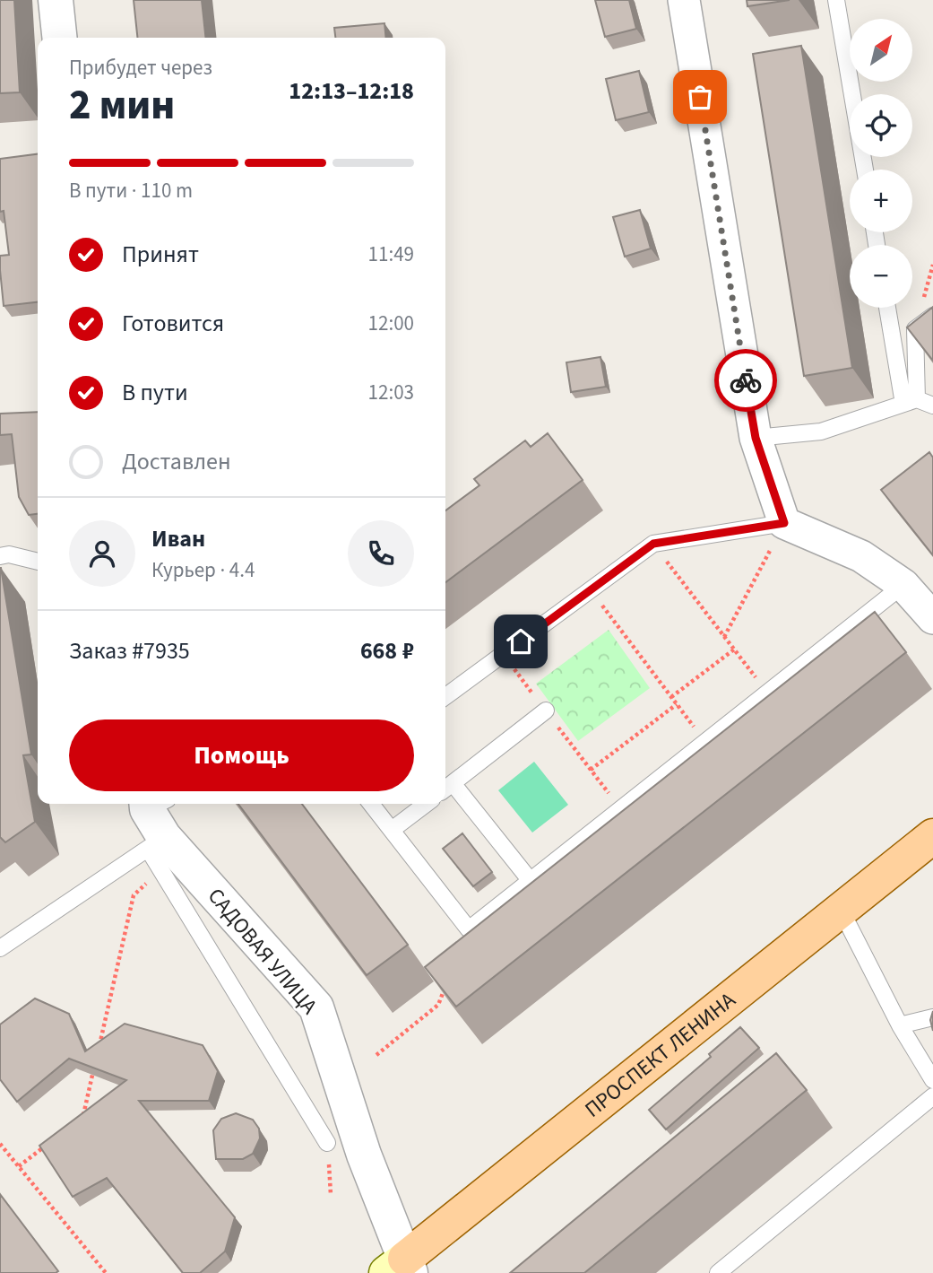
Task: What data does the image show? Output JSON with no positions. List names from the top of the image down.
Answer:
{
  "streets": {
    "main road": ["ПРОСПЕКТ ЛЕНИНА"],
    "street": ["САДОВАЯ УЛИЦА"]
  },
  "crossings": [
    ["САДОВАЯ УЛИЦА", "ПРОСПЕКТ ЛЕНИНА"]
  ],
  "north": "top right",
  "page": {
    "map_buttons": ["+", "−"],
    "heading": ["2 мин", "Прибудет через", "12:13–12:18"],
    "panel": [
      "Иван",
      "Курьер · 4.4",
      "Заказ #7935",
      "668 ₽"
    ],
    "bar": "В пути · 110 m",
    "list": [
      ["Принят", "11:49"],
      ["Готовится", "12:00"],
      ["В пути", "12:03"],
      "Доставлен"
    ],
    "buttons": "Помощь"
  }
}
